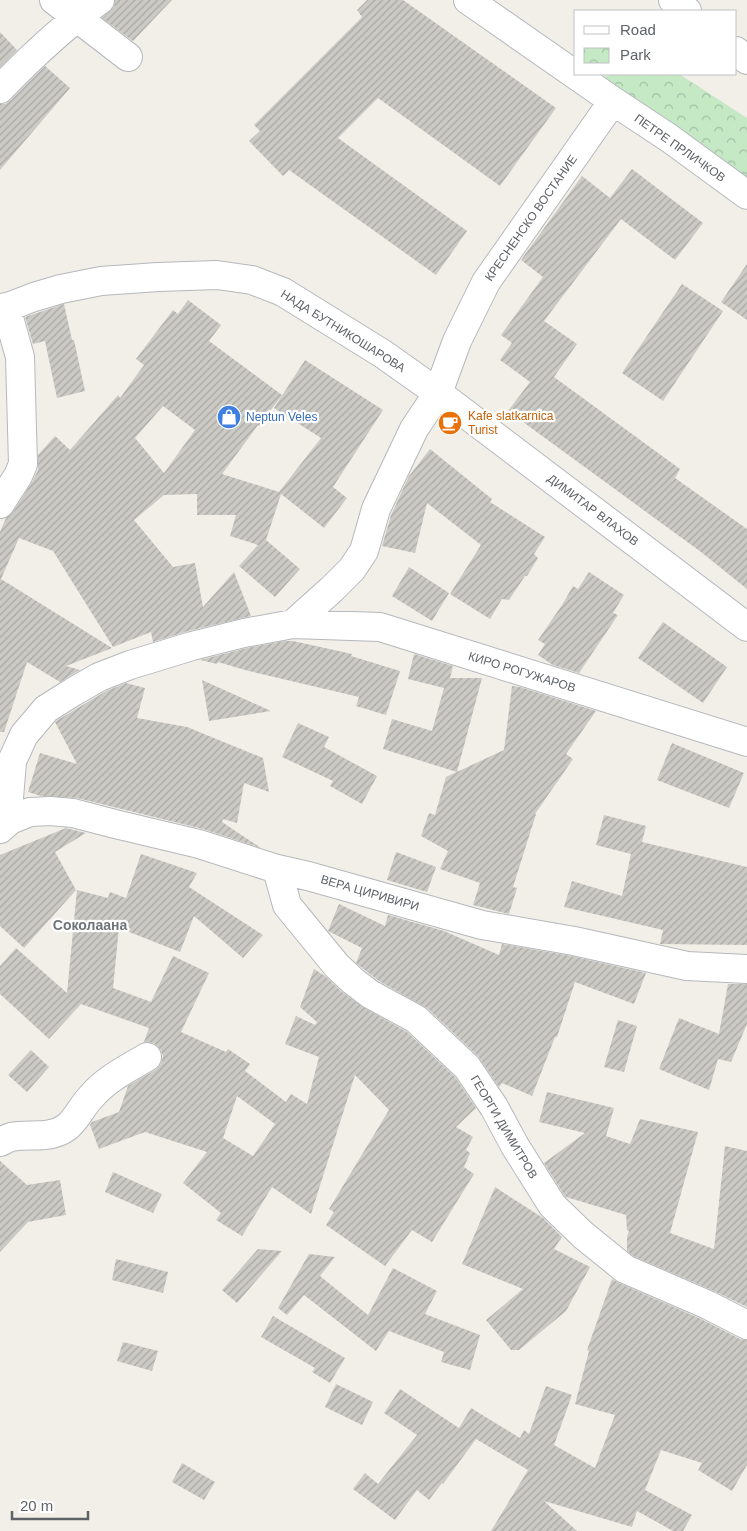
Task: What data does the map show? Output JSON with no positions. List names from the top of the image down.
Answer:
{
  "streets": {
    "street": [
      "ПЕТРЕ ПРЛИЧКОВ",
      "КРЕСНЕНСКО ВОСТАНИЕ",
      "НАДА БУТНИКОШАРОВА",
      "ДИМИТАР ВЛАХОВ",
      "КИРО РОГУЖАРОВ",
      "ВЕРА ЦИРИВИРИ",
      "ГЕОРГИ ДИМИТРОВ"
    ]
  },
  "crossings": [
    ["ПЕТРЕ ПРЛИЧКОВ", "КРЕСНЕНСКО ВОСТАНИЕ"],
    ["КРЕСНЕНСКО ВОСТАНИЕ", "НАДА БУТНИКОШАРОВА"],
    ["КРЕСНЕНСКО ВОСТАНИЕ", "ДИМИТАР ВЛАХОВ"],
    ["КРЕСНЕНСКО ВОСТАНИЕ", "КИРО РОГУЖАРОВ"],
    ["НАДА БУТНИКОШАРОВА", "ДИМИТАР ВЛАХОВ"],
    ["ВЕРА ЦИРИВИРИ", "ГЕОРГИ ДИМИТРОВ"]
  ],
  "districts": ["Соколаана"],
  "places": {
    "shop": ["Neptun Veles"],
    "cafe": ["Kafe slatkarnica Turist"]
  },
  "legend": ["Road", "Park"],
  "scale_bar": "20 m"
}
